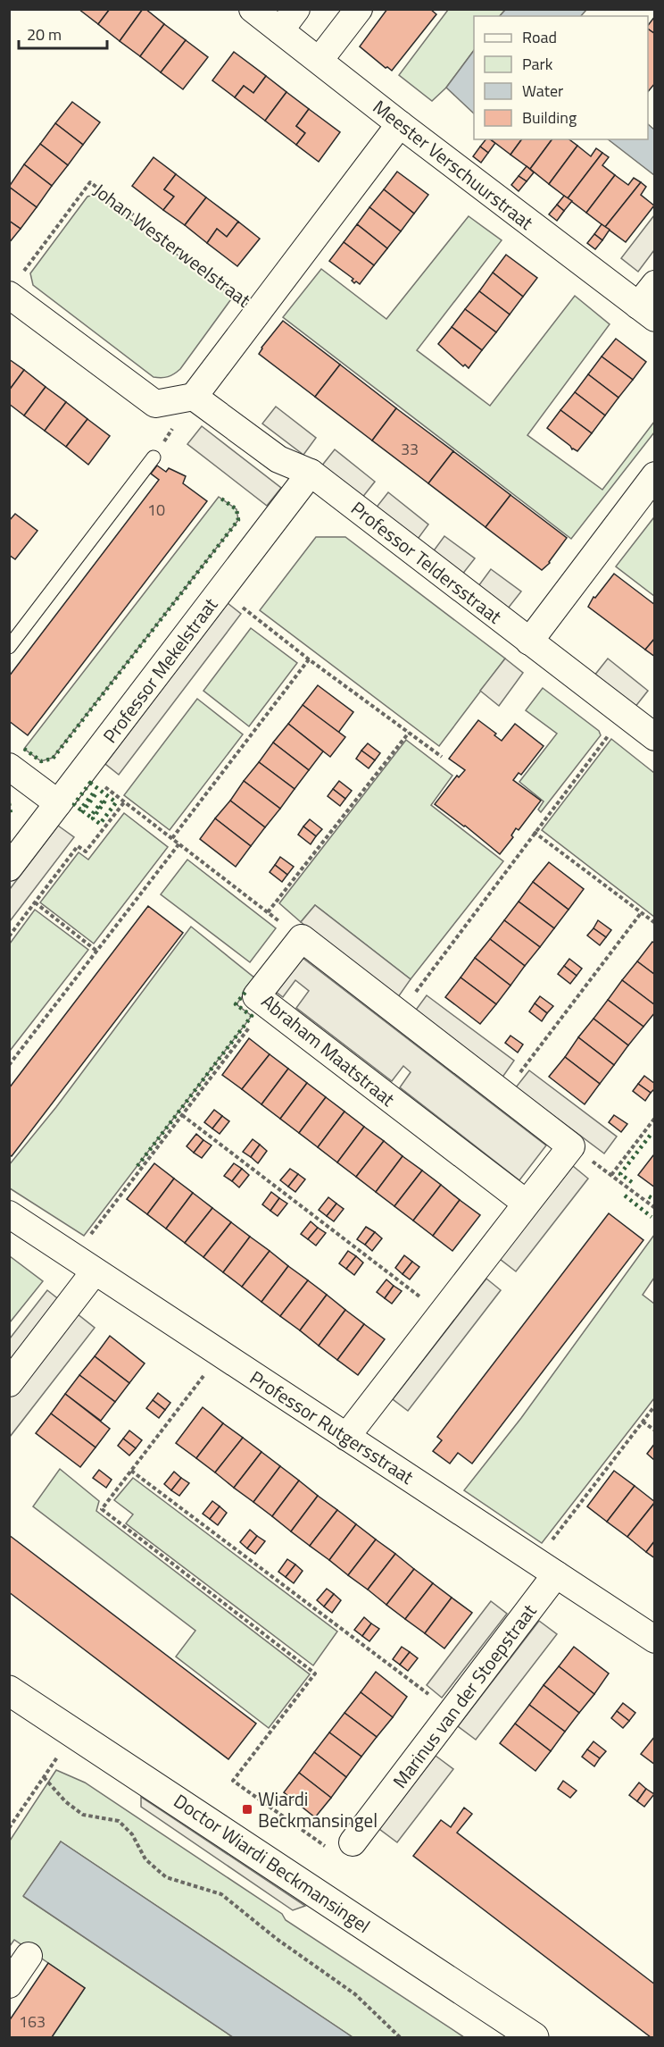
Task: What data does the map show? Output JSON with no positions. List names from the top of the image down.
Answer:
{
  "streets": {
    "street": [
      "Meester Verschuurstraat",
      "Professor Teldersstraat",
      "Professor Mekelstraat",
      "Abraham Maatstraat",
      "Professor Rutgersstraat",
      "Marinus van der Stoepstraat",
      "Doctor Wiardi Beckmansingel"
    ],
    "path": ["Johan Westerweelstraat"]
  },
  "crossings": [
    ["Professor Teldersstraat", "Professor Mekelstraat"],
    ["Professor Rutgersstraat", "Marinus van der Stoepstraat"]
  ],
  "places": {
    "transit": ["Wiardi Beckmansingel"]
  },
  "house_numbers": ["33", "10", "163"],
  "legend": [
    "Road",
    "Park",
    "Water",
    "Building"
  ],
  "scale_bar": "20 m"
}
